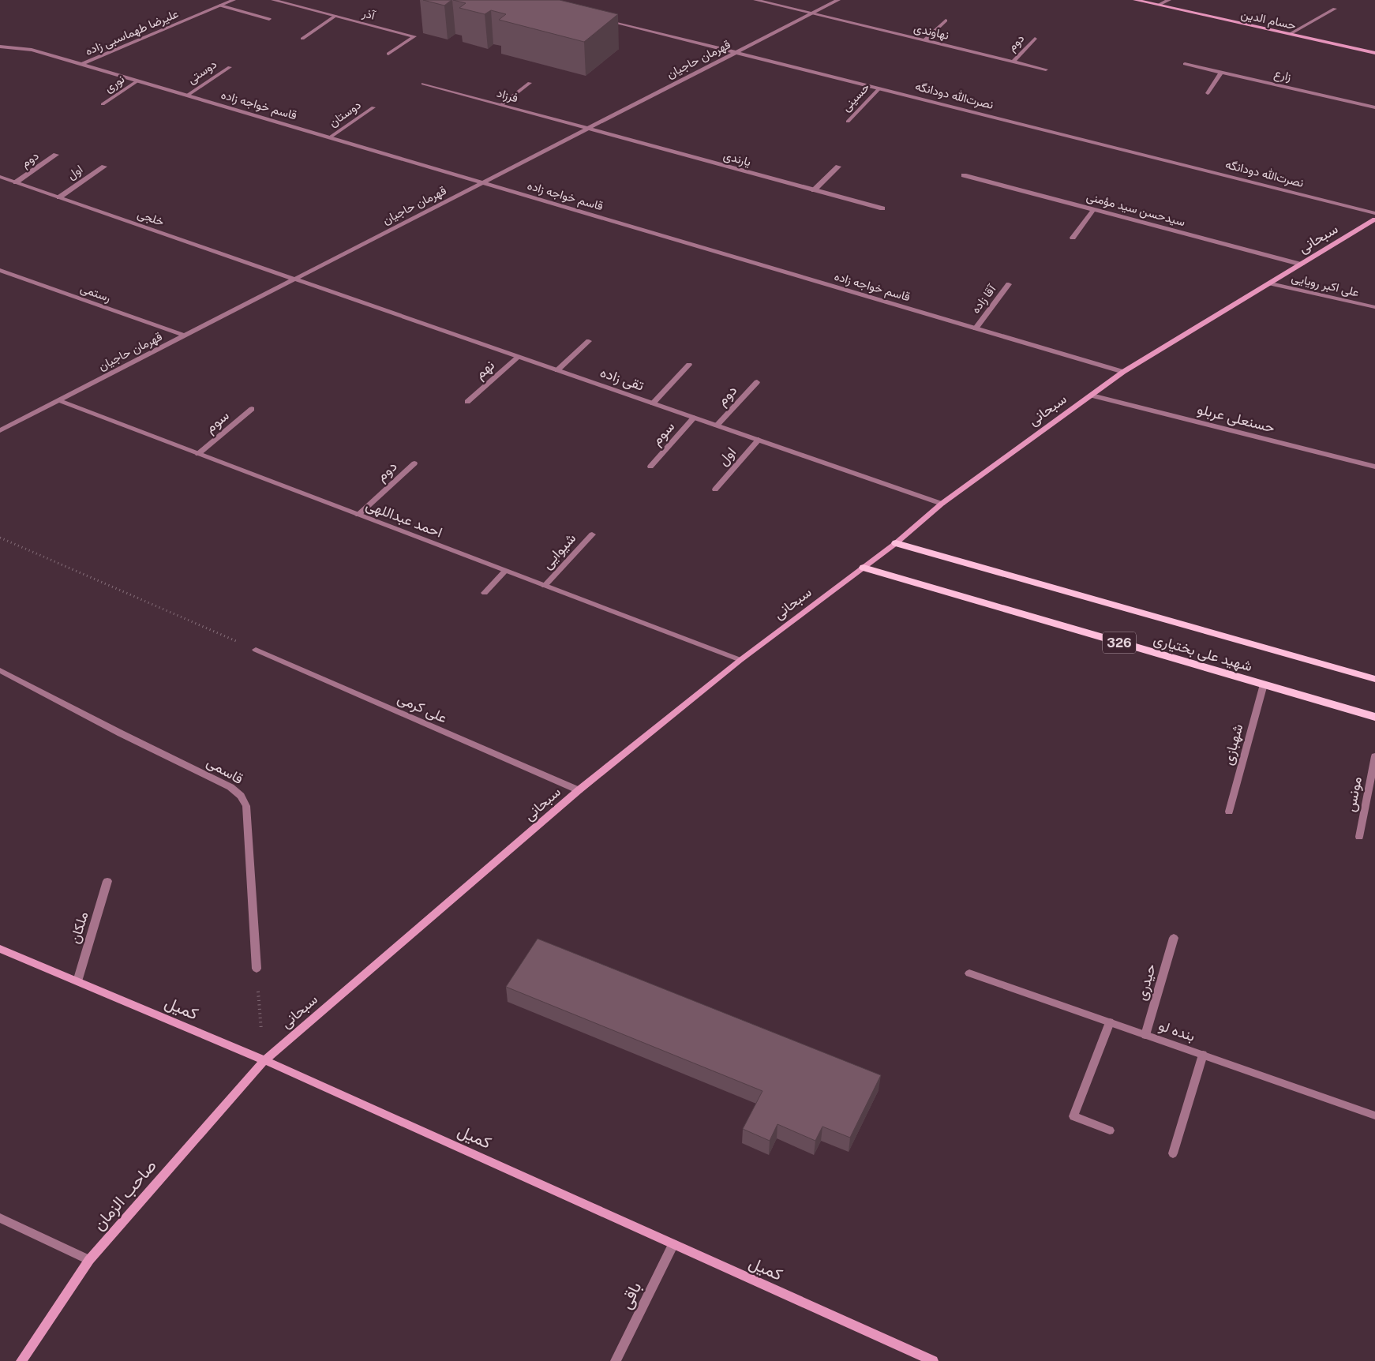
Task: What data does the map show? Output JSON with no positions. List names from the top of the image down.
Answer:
{
  "streets": {
    "main road": [
      "حسام الدین",
      "سبحانی",
      "326",
      "شهید علی بختیاری",
      "کمیل",
      "صاحب الزمان"
    ],
    "street": [
      "آذر",
      "نهاوندی",
      "علیرضا طهماسبی زاده",
      "دوم",
      "قهرمان حاجیان",
      "دوستی",
      "زارع",
      "نوری",
      "فرزاد",
      "نصرت‌الله دودانگه",
      "حسینی",
      "قاسم خواجه زاده",
      "دوستان",
      "یارندی",
      "اول",
      "سیدحسن سید مؤمنی",
      "خلجی",
      "علی اکبر رویایی",
      "رستمی",
      "آقا زاده",
      "نهم",
      "تقی زاده",
      "حسنعلی عربلو",
      "سوم",
      "احمد عبداللهی",
      "شیوایی",
      "علی کرمی",
      "شهبازی",
      "قاسمی",
      "مونس",
      "ملکان",
      "حیدری",
      "بنده لو",
      "باقی"
    ]
  },
  "crossings": [
    ["نهاوندی", "دوم"],
    ["نهاوندی", "قهرمان حاجیان"],
    ["علیرضا طهماسبی زاده", "قاسم خواجه زاده"],
    ["دوم", "خلجی"],
    ["دوم", "تقی زاده"],
    ["دوم", "احمد عبداللهی"],
    ["قهرمان حاجیان", "فرزاد"],
    ["قهرمان حاجیان", "نصرت‌الله دودانگه"],
    ["قهرمان حاجیان", "قاسم خواجه زاده"],
    ["قهرمان حاجیان", "یارندی"],
    ["قهرمان حاجیان", "خلجی"],
    ["قهرمان حاجیان", "رستمی"],
    ["قهرمان حاجیان", "تقی زاده"],
    ["قهرمان حاجیان", "احمد عبداللهی"],
    ["دوستی", "قاسم خواجه زاده"],
    ["نوری", "قاسم خواجه زاده"],
    ["فرزاد", "یارندی"],
    ["نصرت‌الله دودانگه", "حسینی"],
    ["قاسم خواجه زاده", "دوستان"],
    ["قاسم خواجه زاده", "سبحانی"],
    ["قاسم خواجه زاده", "آقا زاده"],
    ["اول", "خلجی"],
    ["اول", "تقی زاده"],
    ["سیدحسن سید مؤمنی", "سبحانی"],
    ["خلجی", "تقی زاده"],
    ["سبحانی", "علی اکبر رویایی"],
    ["سبحانی", "تقی زاده"],
    ["سبحانی", "حسنعلی عربلو"],
    ["سبحانی", "احمد عبداللهی"],
    ["سبحانی", "شهید علی بختیاری"],
    ["سبحانی", "علی کرمی"],
    ["سبحانی", "کمیل"],
    ["سبحانی", "صاحب الزمان"],
    ["نهم", "تقی زاده"],
    ["تقی زاده", "سوم"],
    ["سوم", "احمد عبداللهی"],
    ["احمد عبداللهی", "شیوایی"],
    ["شهید علی بختیاری", "شهبازی"],
    ["ملکان", "کمیل"],
    ["حیدری", "بنده لو"],
    ["کمیل", "صاحب الزمان"],
    ["کمیل", "باقی"]
  ]
}
